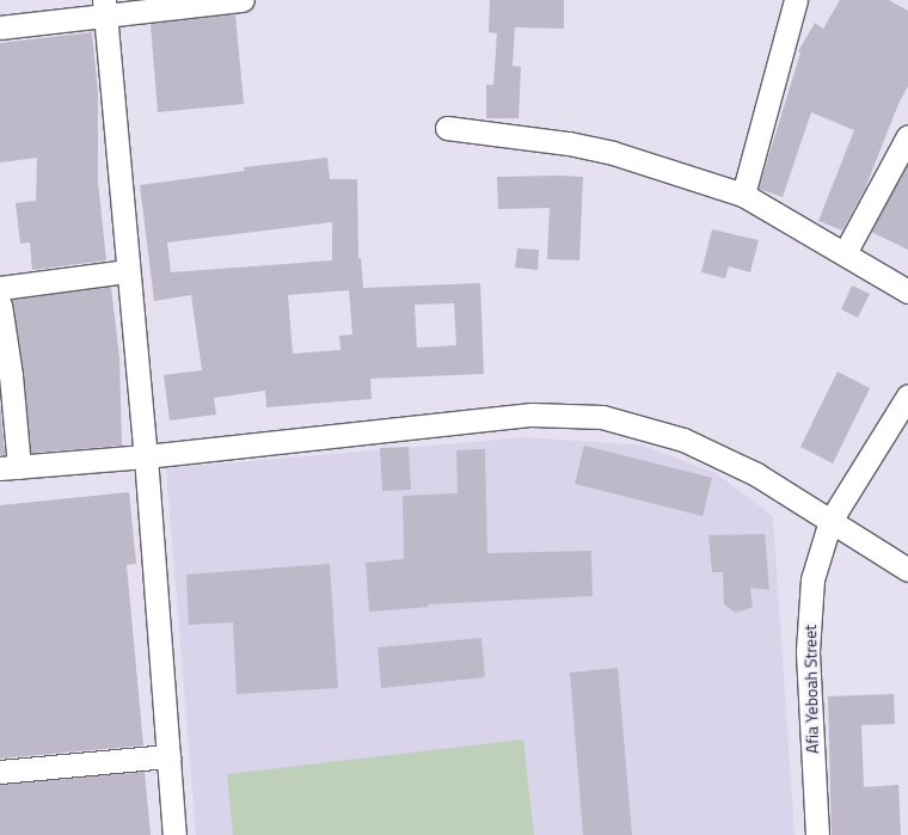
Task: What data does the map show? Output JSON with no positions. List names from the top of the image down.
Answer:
{
  "streets": {
    "street": ["Afia Yeboah Street"]
  }
}
